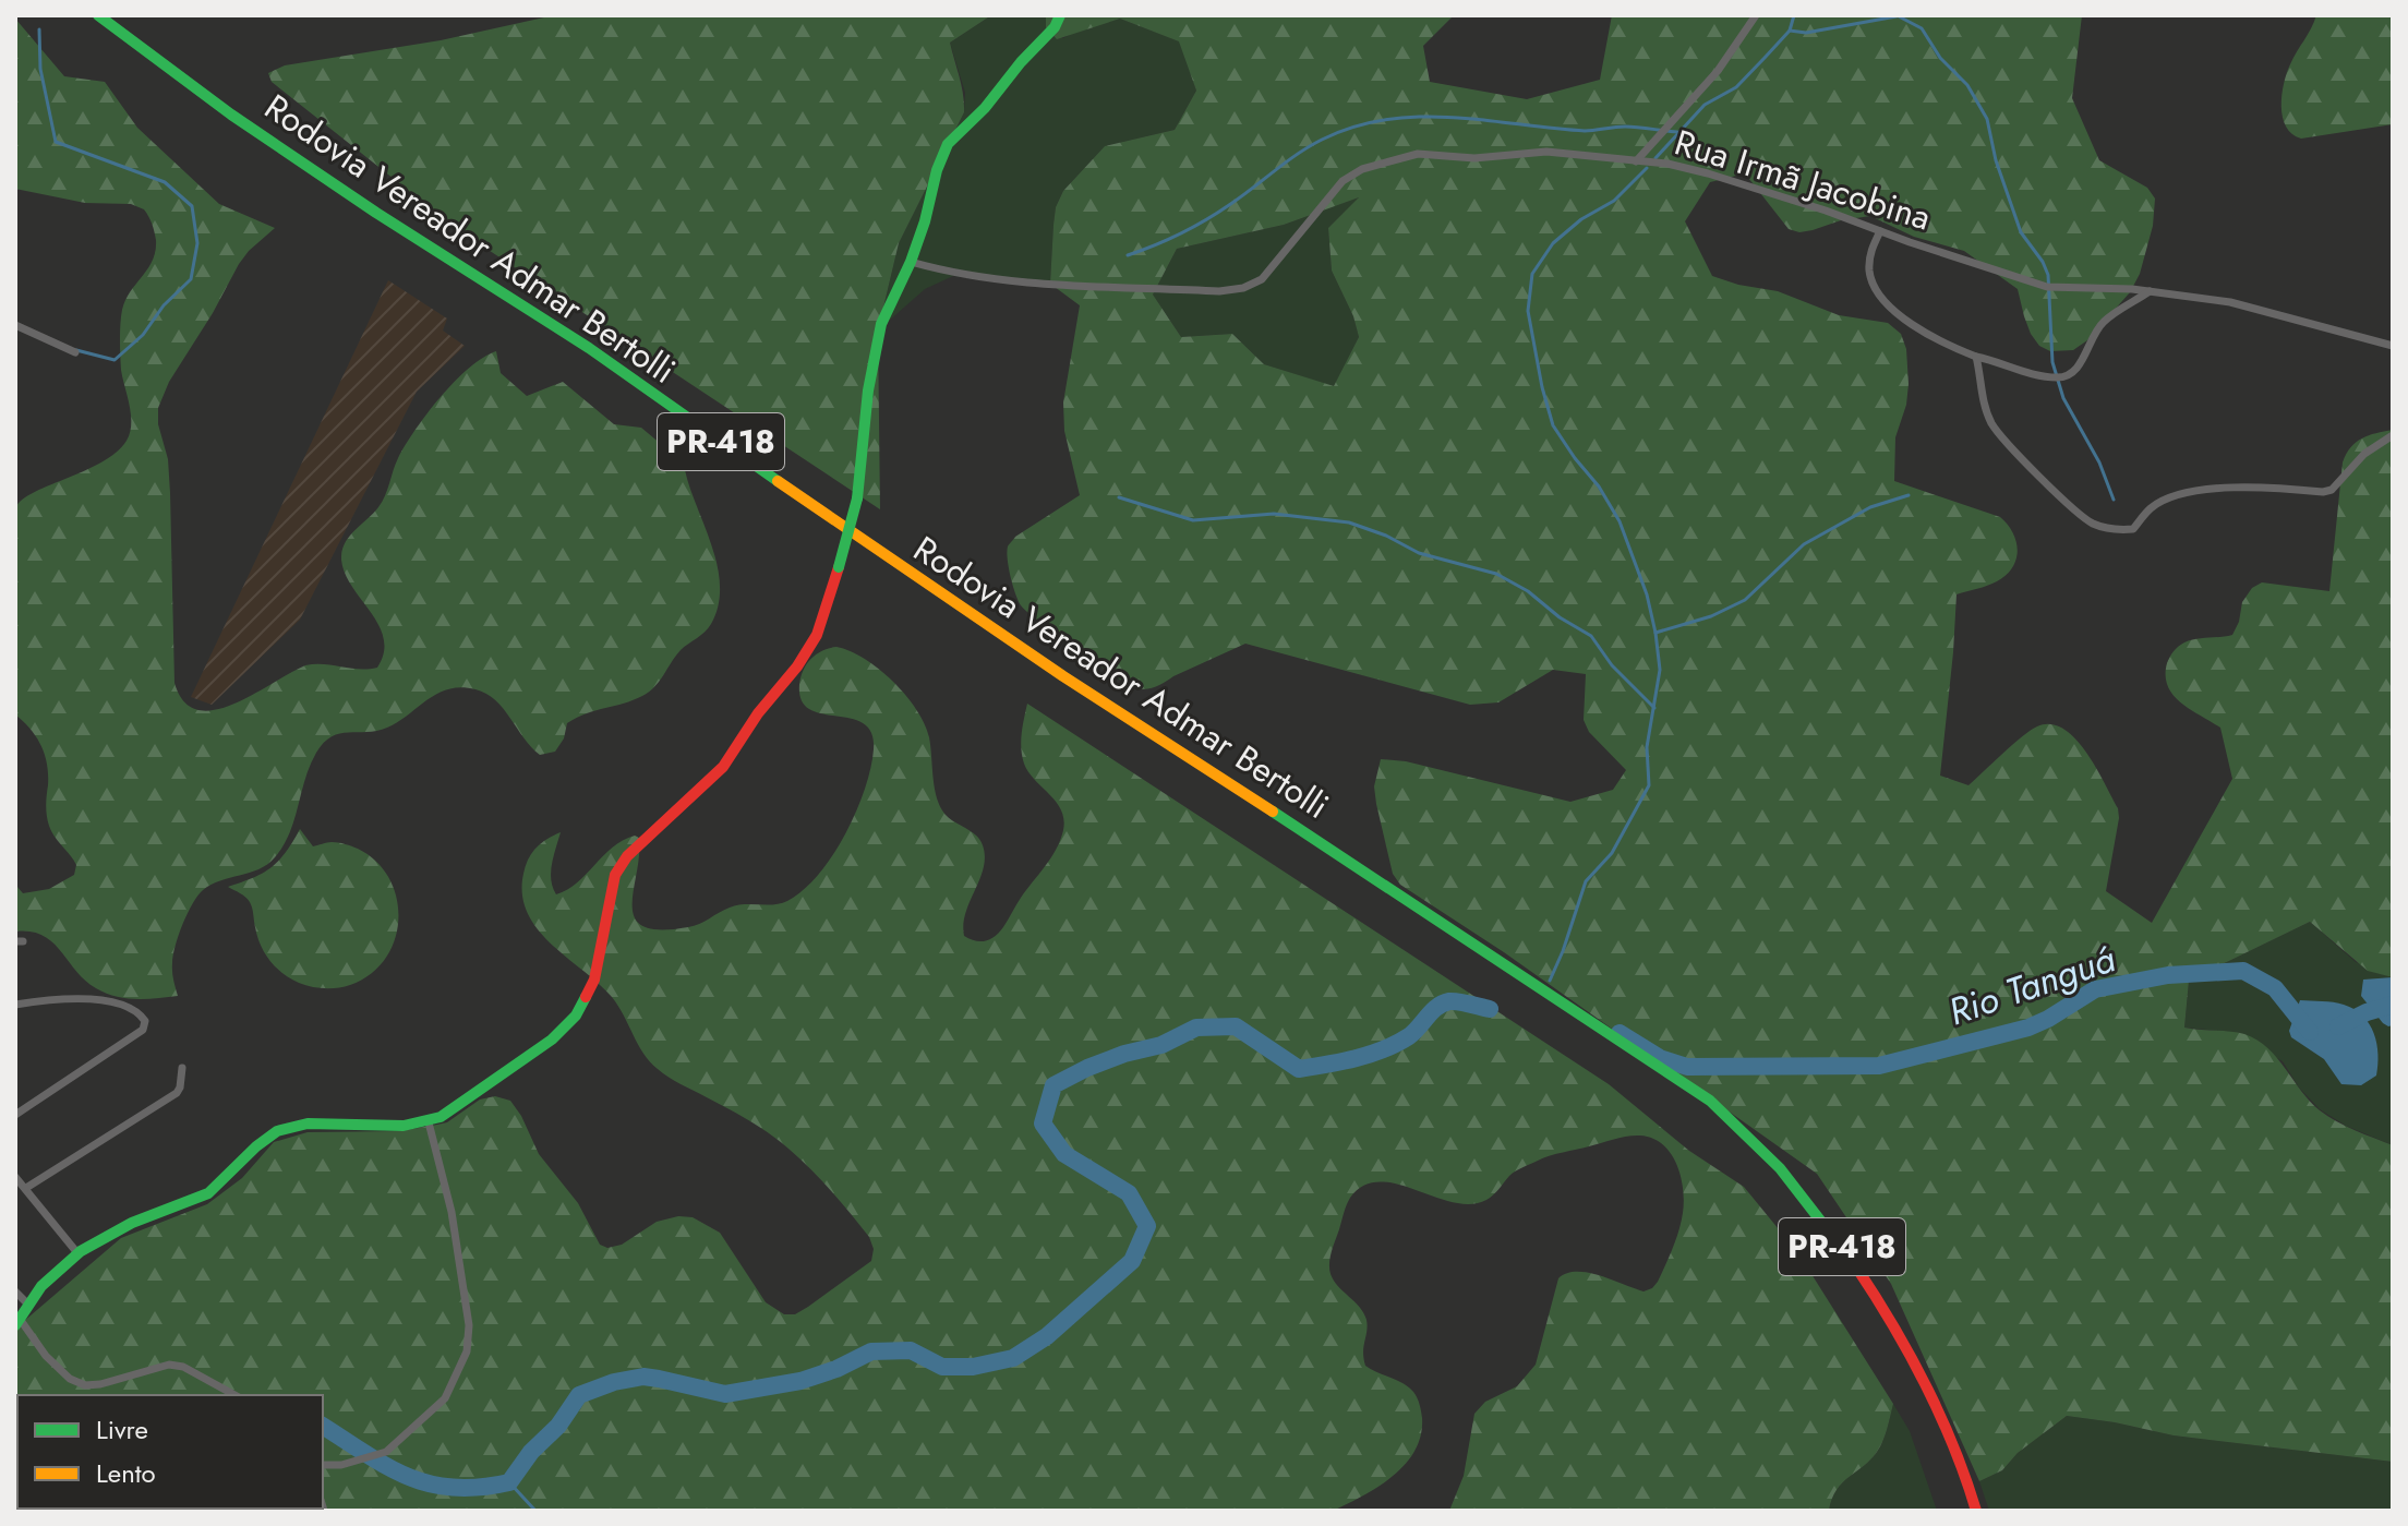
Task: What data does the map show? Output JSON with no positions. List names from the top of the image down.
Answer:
{
  "streets": {
    "main road": ["Rodovia Vereador Admar Bertolli", "PR-418"],
    "street": ["Rua Irmã Jacobina"]
  },
  "water": ["Rio Tanguá"],
  "legend": ["Livre", "Lento"]
}
